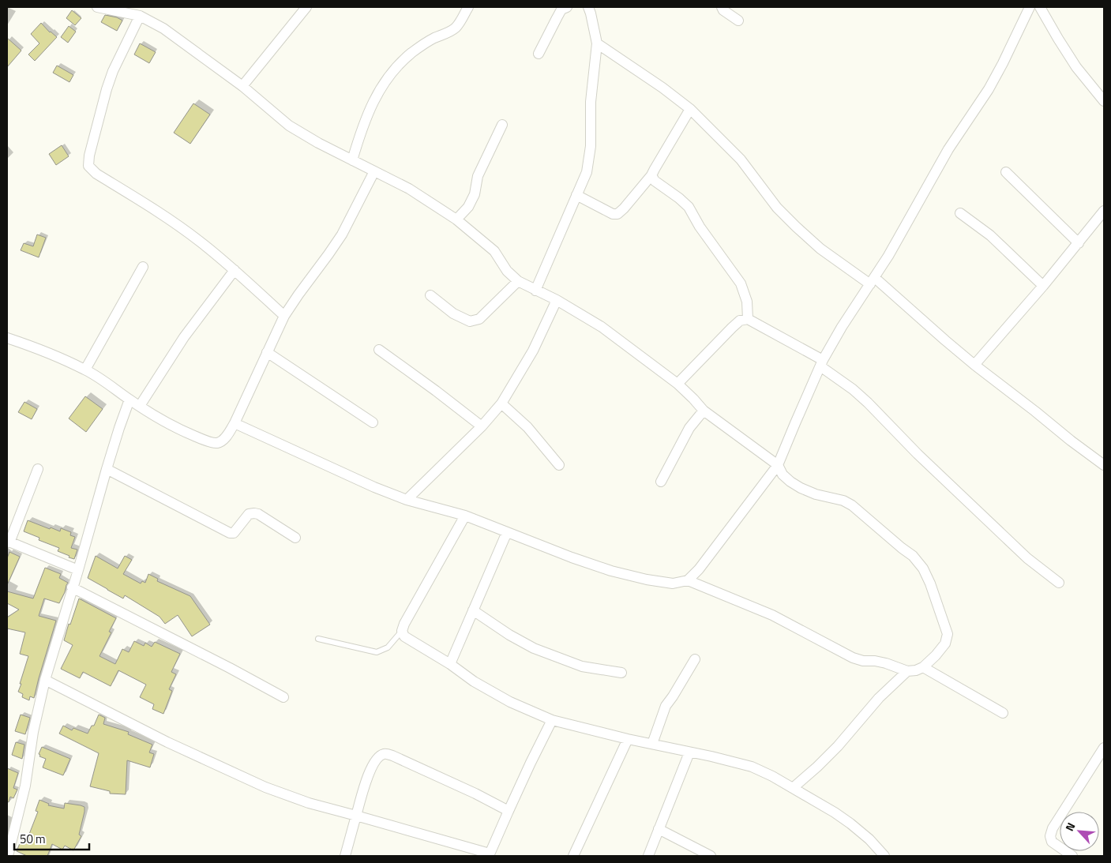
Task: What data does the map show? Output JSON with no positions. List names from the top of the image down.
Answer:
{
  "scale_bar": "50 m",
  "north": "top left"
}
